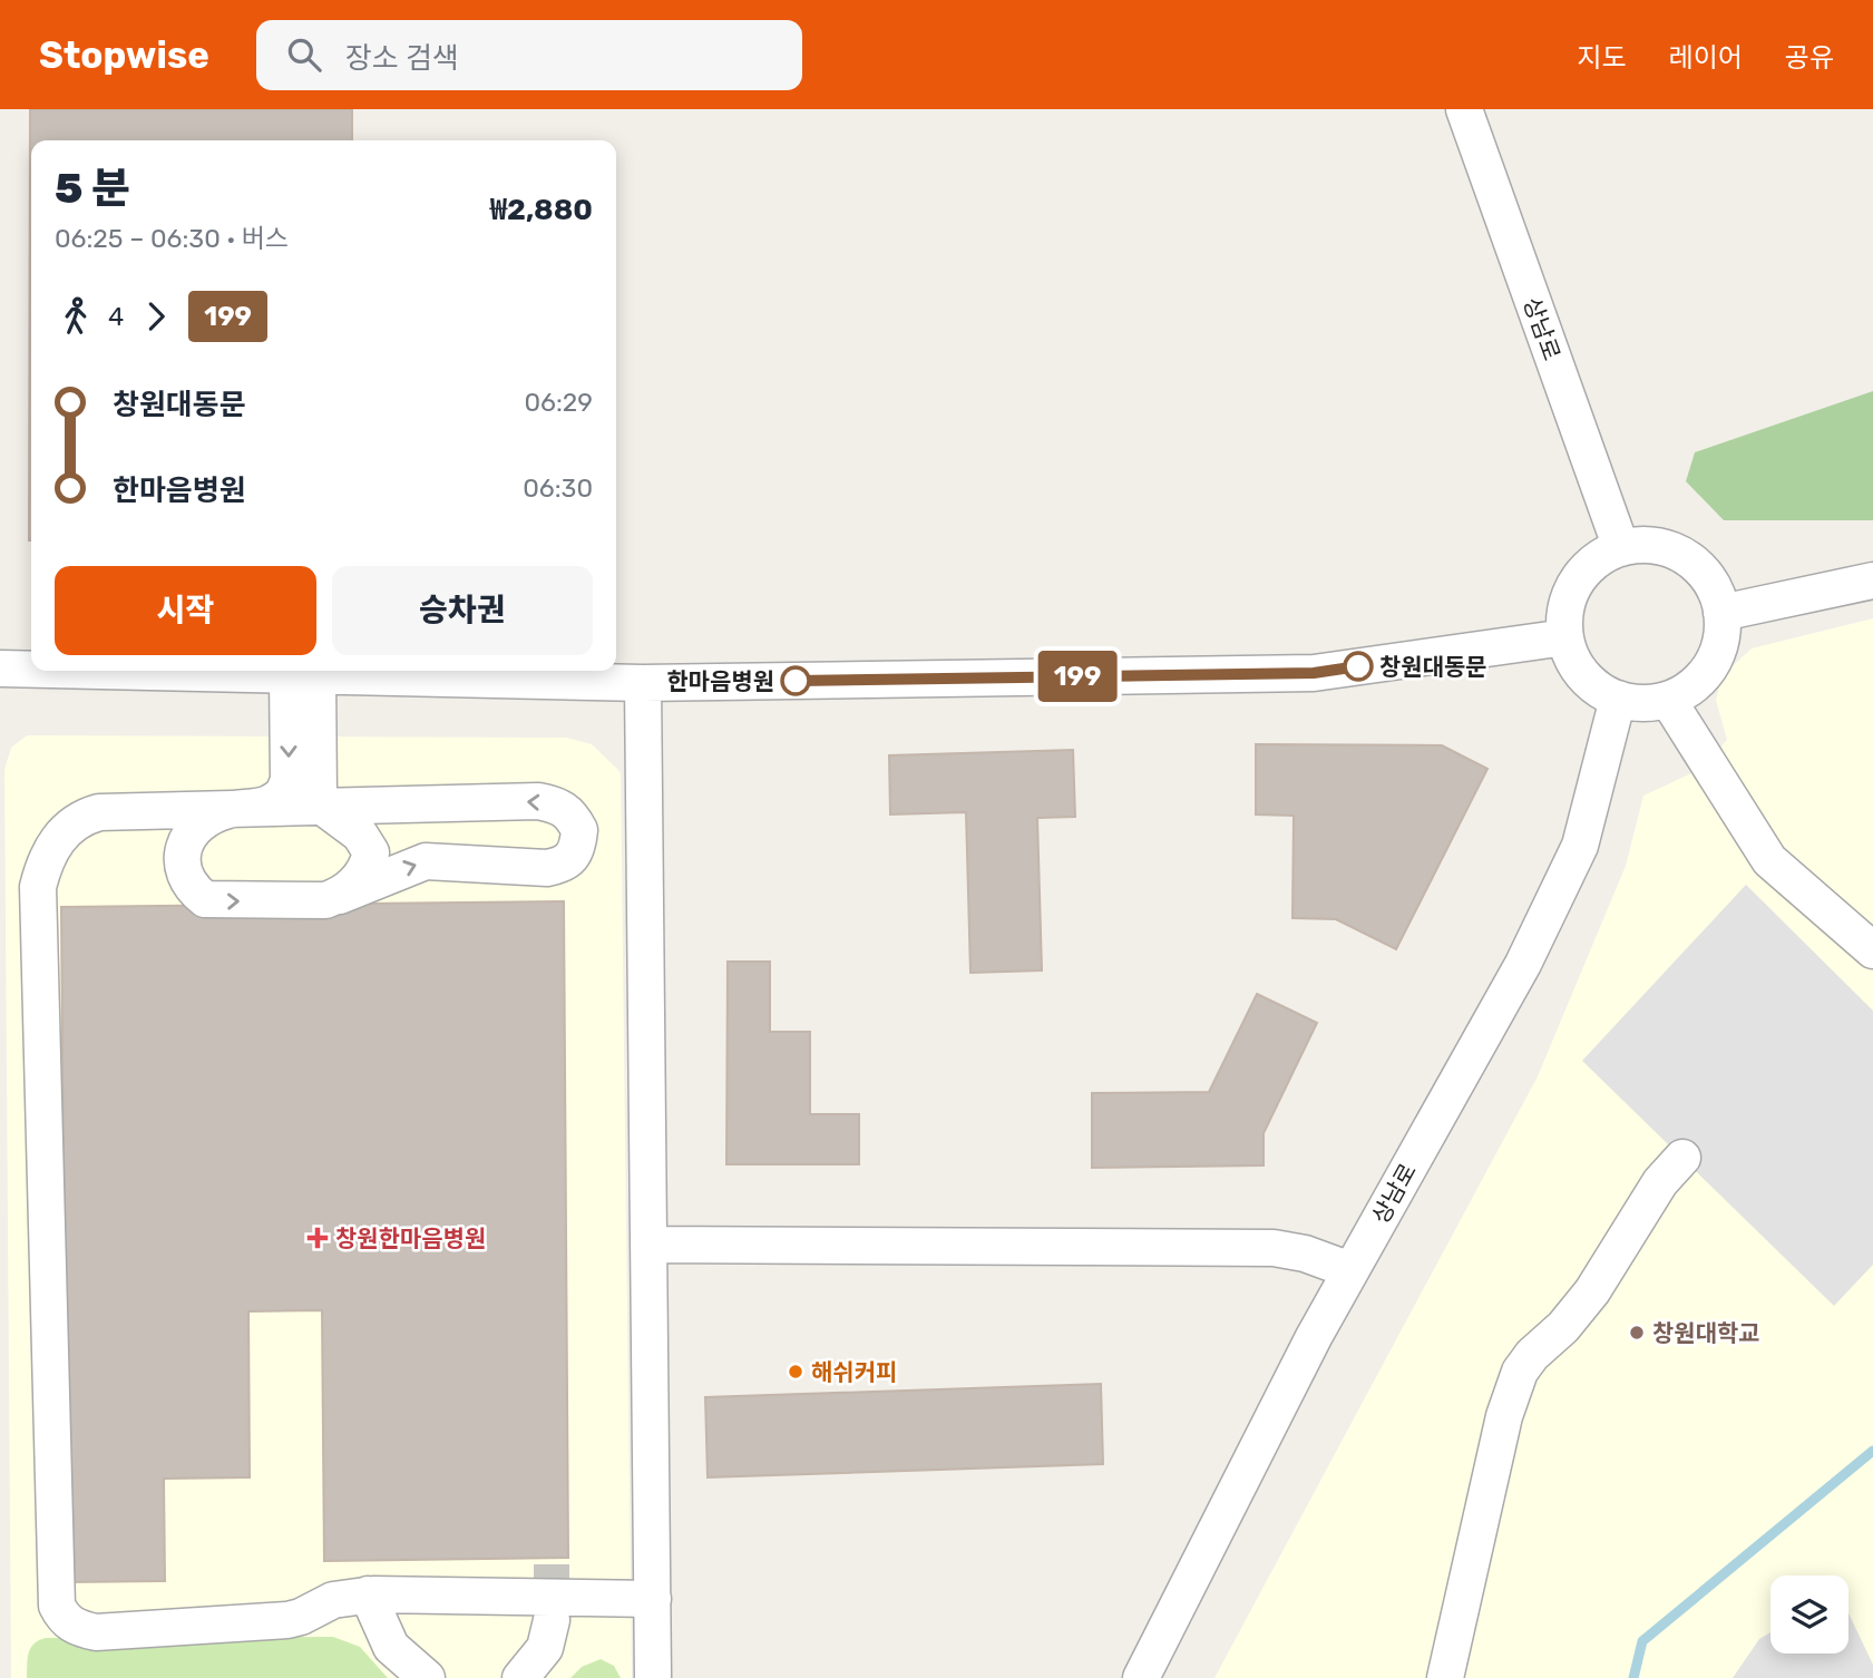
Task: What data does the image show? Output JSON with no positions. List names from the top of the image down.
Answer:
{
  "streets": {
    "street": ["상남로"]
  },
  "places": {
    "other": [
      "창원대동문",
      "한마음병원",
      "창원대학교",
      "해쉬커피"
    ],
    "health": ["창원한마음병원"]
  },
  "lines": ["bus line 199"],
  "page": {
    "header": "Stopwise",
    "search": "장소 검색",
    "nav": ["지도", "레이어", "공유"],
    "on_map": "199",
    "heading": ["5 분", "06:25 – 06:30 · 버스", "₩2,880"],
    "legs": ["4", "199"],
    "list": [
      {
        "name": "창원대동문",
        "value": "06:29"
      },
      {
        "name": "한마음병원",
        "value": "06:30"
      }
    ],
    "buttons": ["시작", "승차권"]
  }
}
